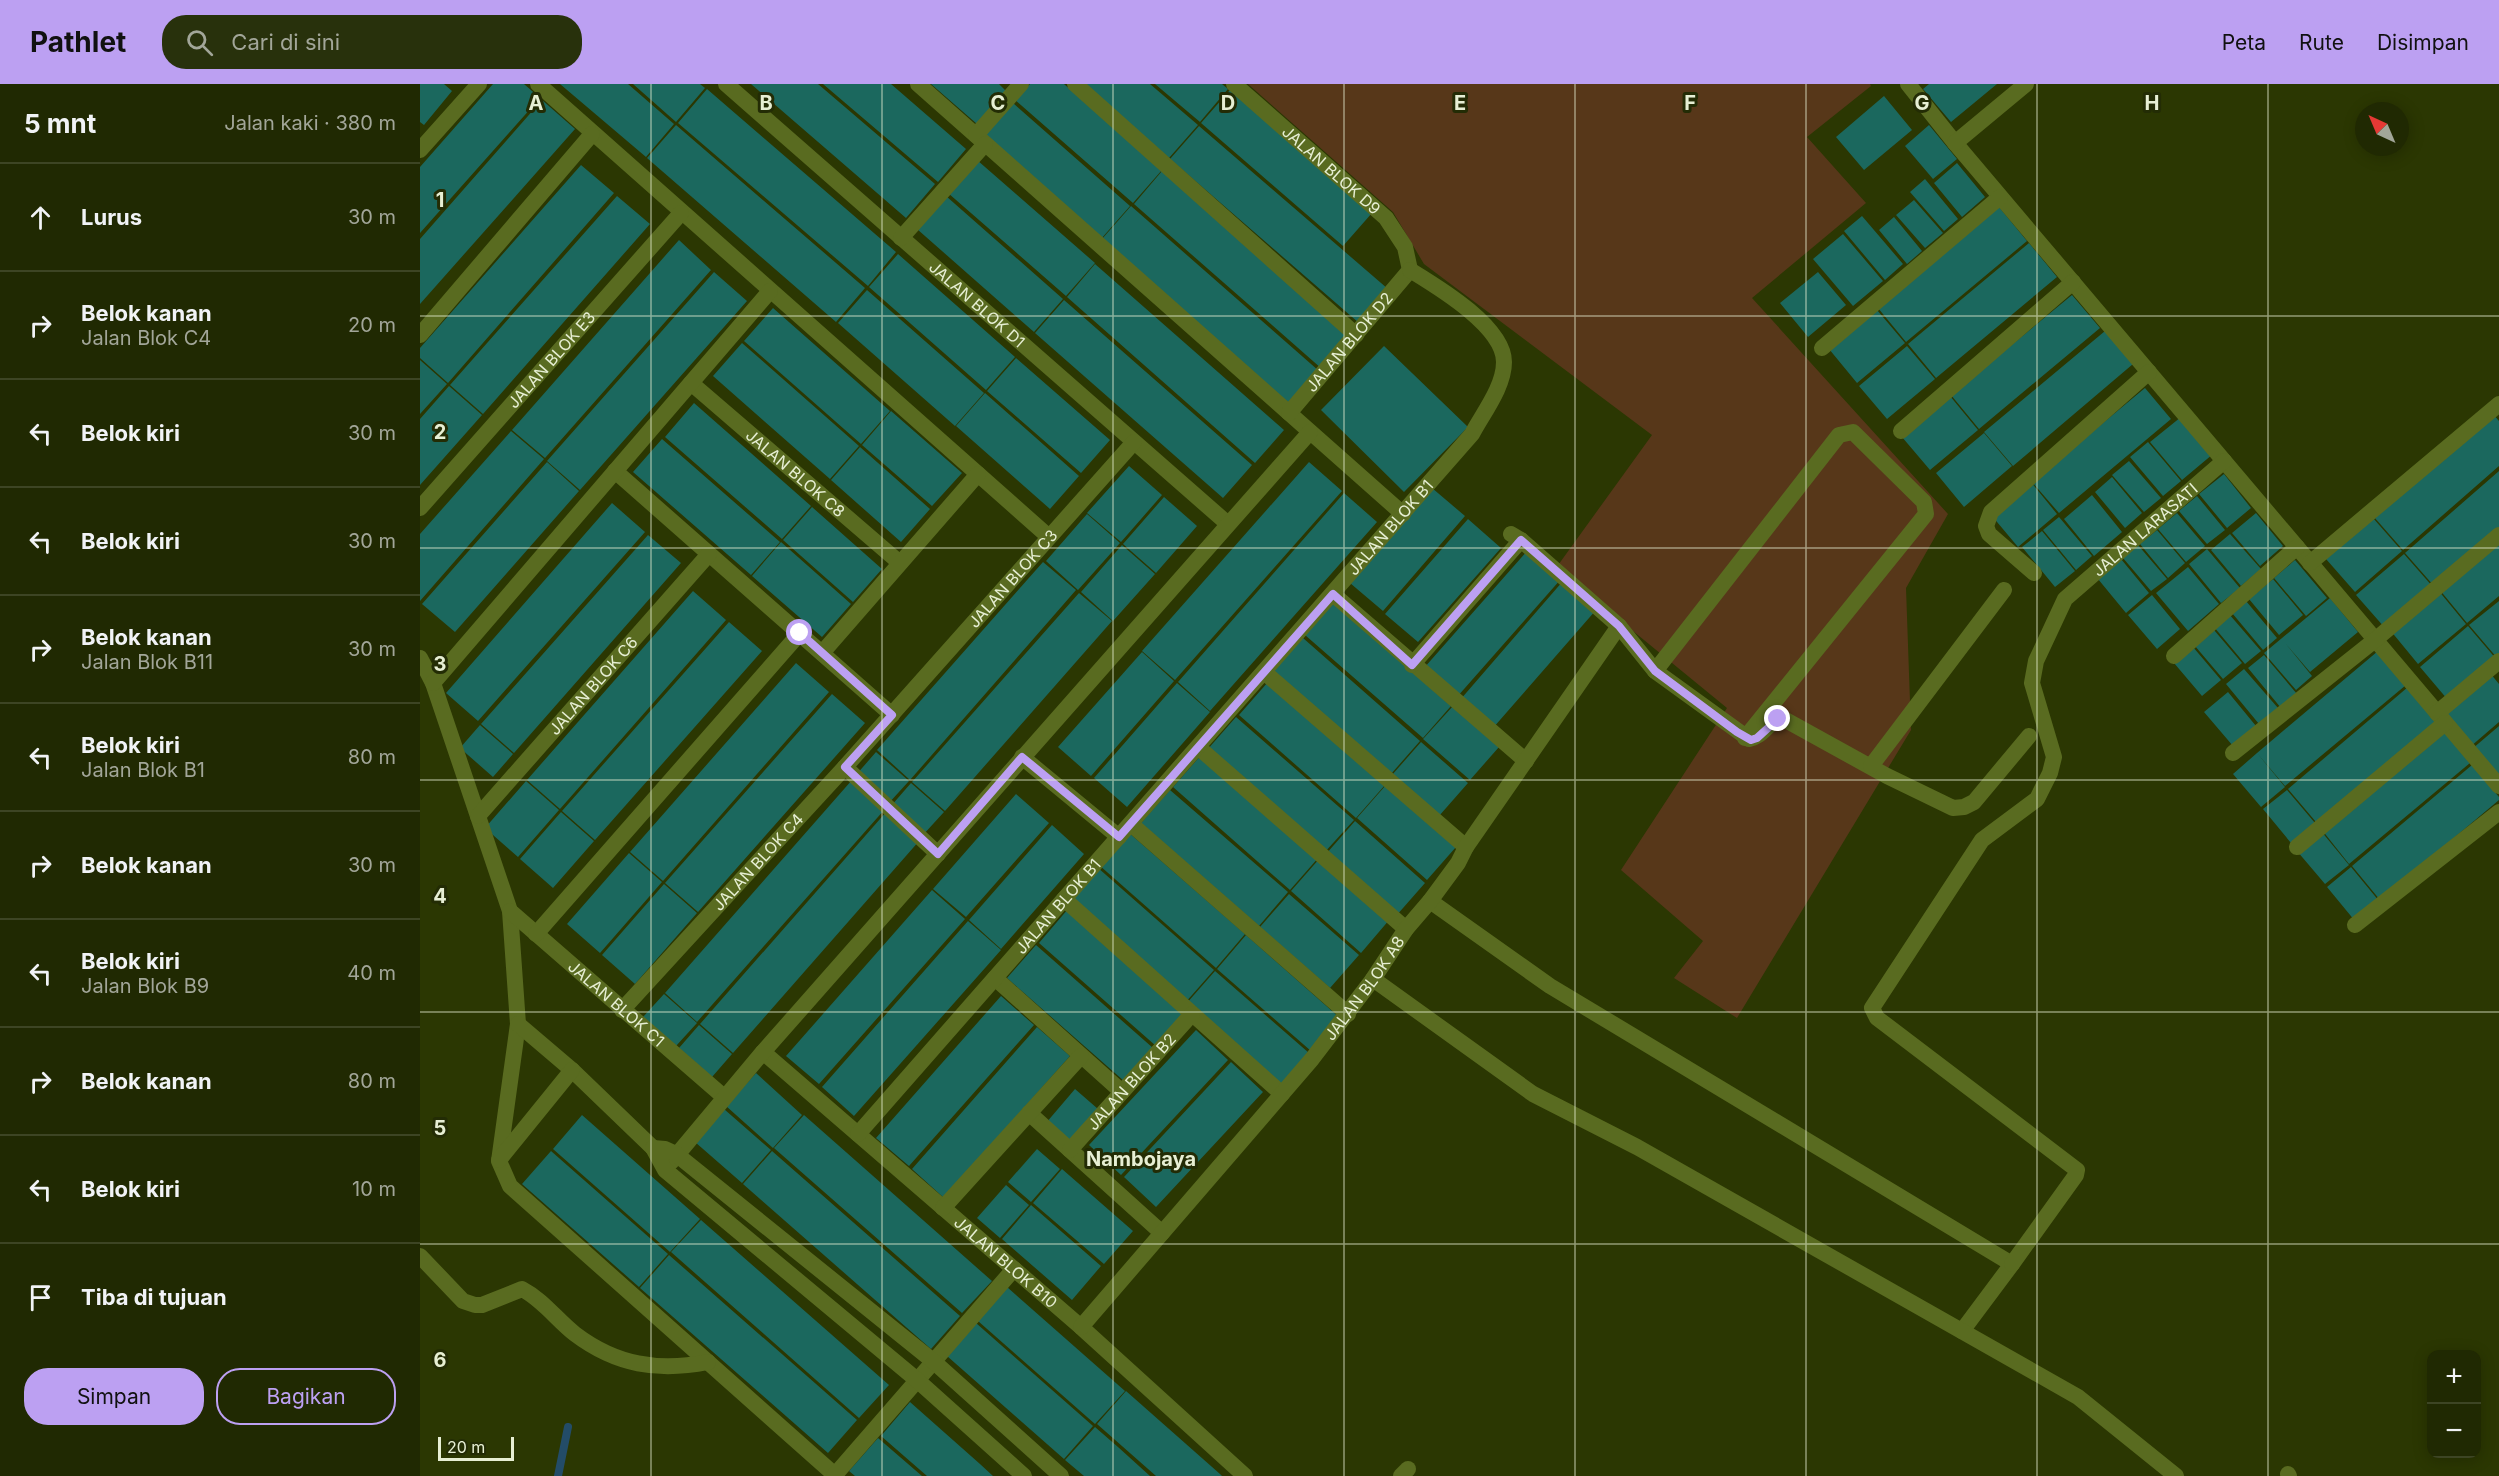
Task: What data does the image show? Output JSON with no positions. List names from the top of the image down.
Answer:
{
  "streets": {
    "street": [
      "JALAN BLOK D9",
      "JALAN BLOK D1",
      "JALAN BLOK D2",
      "JALAN BLOK E3",
      "JALAN BLOK C8",
      "JALAN BLOK B1",
      "JALAN LARASATI",
      "JALAN BLOK C3",
      "JALAN BLOK C6",
      "JALAN BLOK C4",
      "JALAN BLOK A8",
      "JALAN BLOK C1",
      "JALAN BLOK B2",
      "JALAN BLOK B10"
    ]
  },
  "crossings": [
    ["JALAN BLOK D9", "JALAN BLOK D2"],
    ["JALAN BLOK D9", "JALAN BLOK B1"],
    ["JALAN BLOK D1", "JALAN BLOK C3"],
    ["JALAN BLOK D2", "JALAN BLOK B1"],
    ["JALAN BLOK B1", "JALAN BLOK B10"],
    ["JALAN BLOK C3", "JALAN BLOK C4"],
    ["JALAN BLOK C4", "JALAN BLOK C1"],
    ["JALAN BLOK A8", "JALAN BLOK B10"]
  ],
  "districts": ["Nambojaya"],
  "scale_bar": "20 m",
  "north": "top left",
  "page": {
    "header": "Pathlet",
    "search": "Cari di sini",
    "nav": ["Peta", "Rute", "Disimpan"],
    "heading": ["5 mnt", "Jalan kaki · 380 m"],
    "list": [
      ["Lurus", "30 m"],
      ["Belok kanan", "Jalan Blok C4", "20 m"],
      ["Belok kiri", "30 m"],
      ["Belok kiri", "30 m"],
      ["Belok kanan", "Jalan Blok B11", "30 m"],
      ["Belok kiri", "Jalan Blok B1", "80 m"],
      ["Belok kanan", "30 m"],
      ["Belok kiri", "Jalan Blok B9", "40 m"],
      ["Belok kanan", "80 m"],
      ["Belok kiri", "10 m"],
      "Tiba di tujuan"
    ],
    "buttons": ["Simpan", "Bagikan"],
    "map_buttons": ["+", "−"],
    "scale": "20 m"
  },
  "grid": {
    "columns": [
      "A",
      "B",
      "C",
      "D",
      "E",
      "F",
      "G",
      "H"
    ],
    "rows": [
      "1",
      "2",
      "3",
      "4",
      "5",
      "6"
    ]
  }
}
